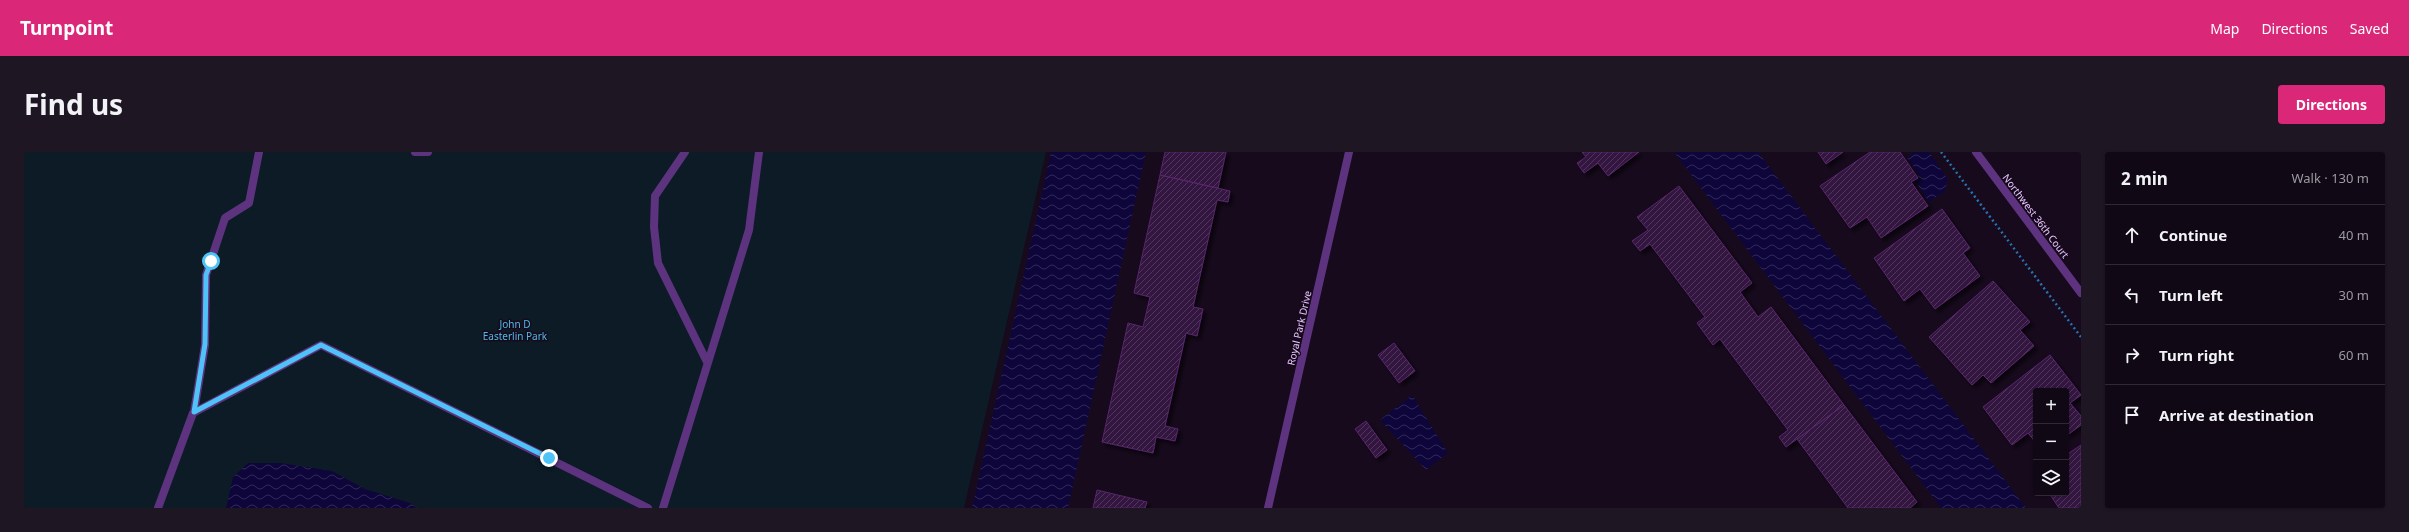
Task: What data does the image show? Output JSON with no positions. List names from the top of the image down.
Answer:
{
  "streets": {
    "street": ["Northwest 36th Court", "Royal Park Drive"]
  },
  "parks": ["John D Easterlin Park"],
  "page": {
    "header": "Turnpoint",
    "nav": ["Map", "Directions", "Saved"],
    "title": "Find us",
    "buttons": "Directions",
    "heading": ["2 min", "Walk · 130 m"],
    "list": [
      ["Continue", "40 m"],
      ["Turn left", "30 m"],
      ["Turn right", "60 m"],
      "Arrive at destination"
    ],
    "map_buttons": ["+", "−"]
  }
}
